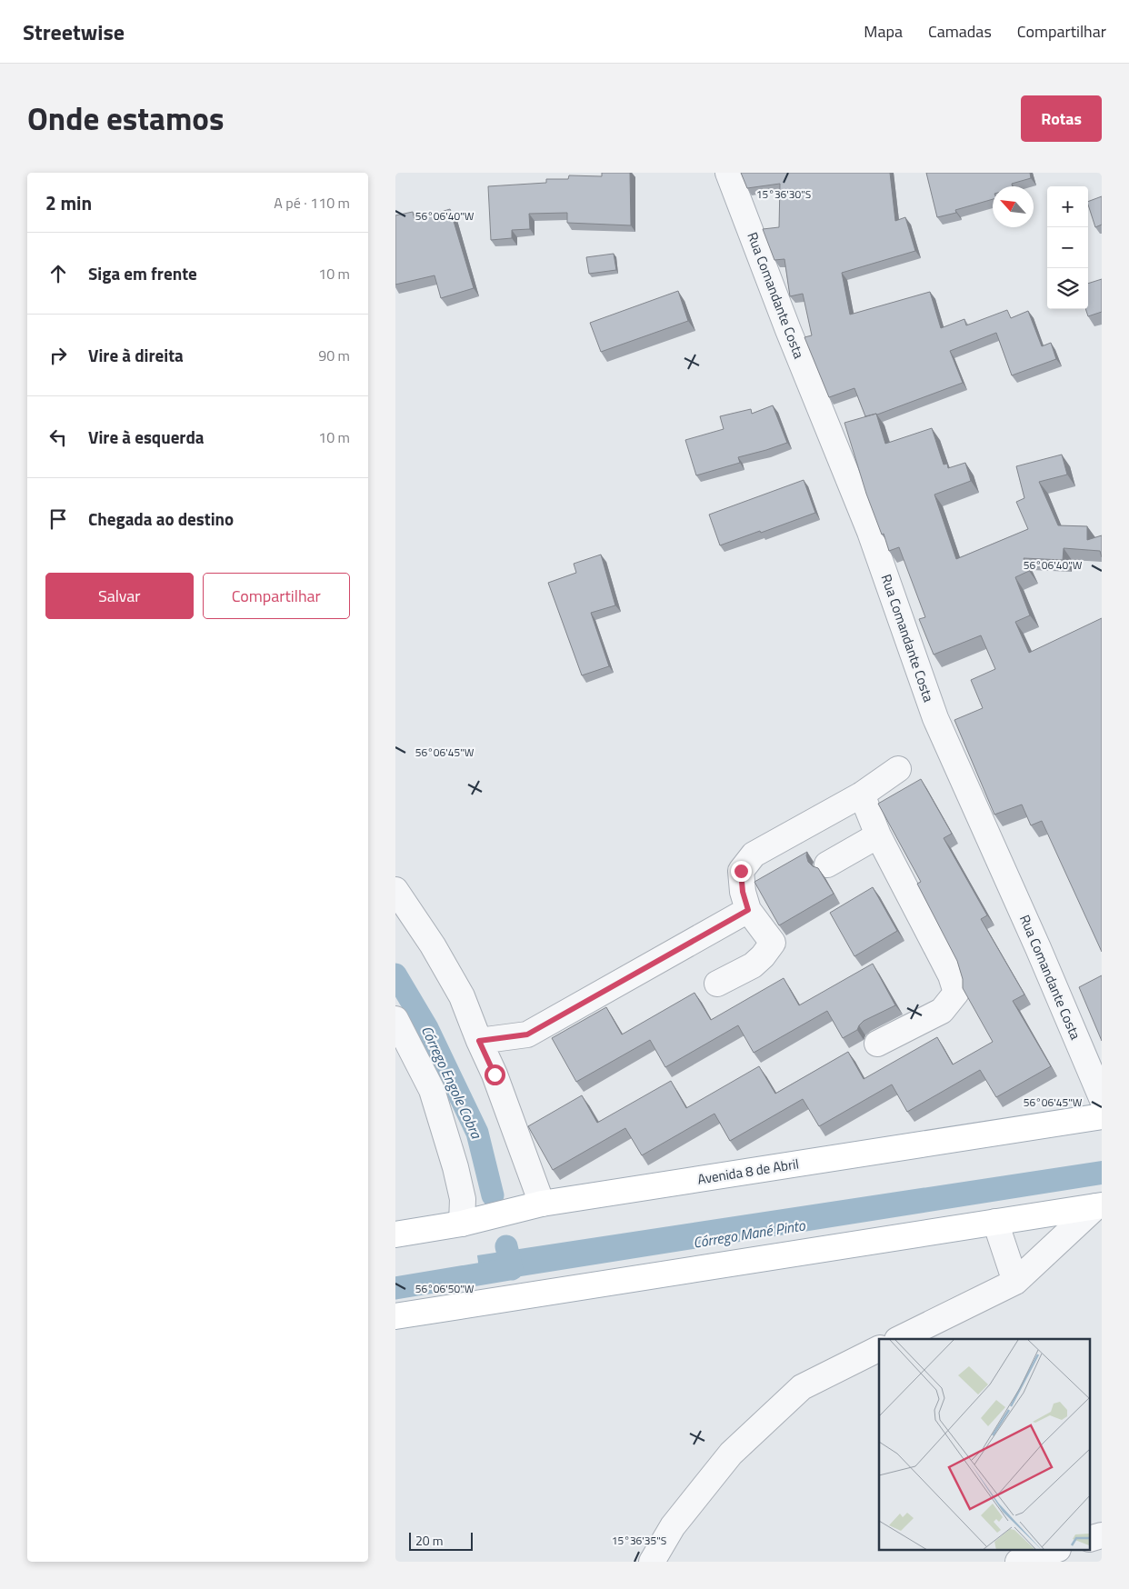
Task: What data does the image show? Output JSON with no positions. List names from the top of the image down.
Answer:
{
  "streets": {
    "main road": ["Avenida 8 de Abril"],
    "street": ["Rua Comandante Costa"]
  },
  "water": ["Córrego Engole Cobra", "Córrego Mané Pinto"],
  "scale_bar": "20 m",
  "north": "top left",
  "page": {
    "header": "Streetwise",
    "nav": ["Mapa", "Camadas", "Compartilhar"],
    "title": "Onde estamos",
    "buttons": [
      "Rotas",
      ["Salvar", "Compartilhar"]
    ],
    "heading": ["2 min", "A pé · 110 m"],
    "map_buttons": ["+", "−"],
    "list": [
      ["Siga em frente", "10 m"],
      ["Vire à direita", "90 m"],
      ["Vire à esquerda", "10 m"],
      "Chegada ao destino"
    ],
    "scale": "20 m"
  },
  "coordinates": [
    "15°36'30\"S",
    "56°06'40\"W",
    "56°06'45\"W",
    "56°06'50\"W",
    "15°36'35\"S"
  ]
}
